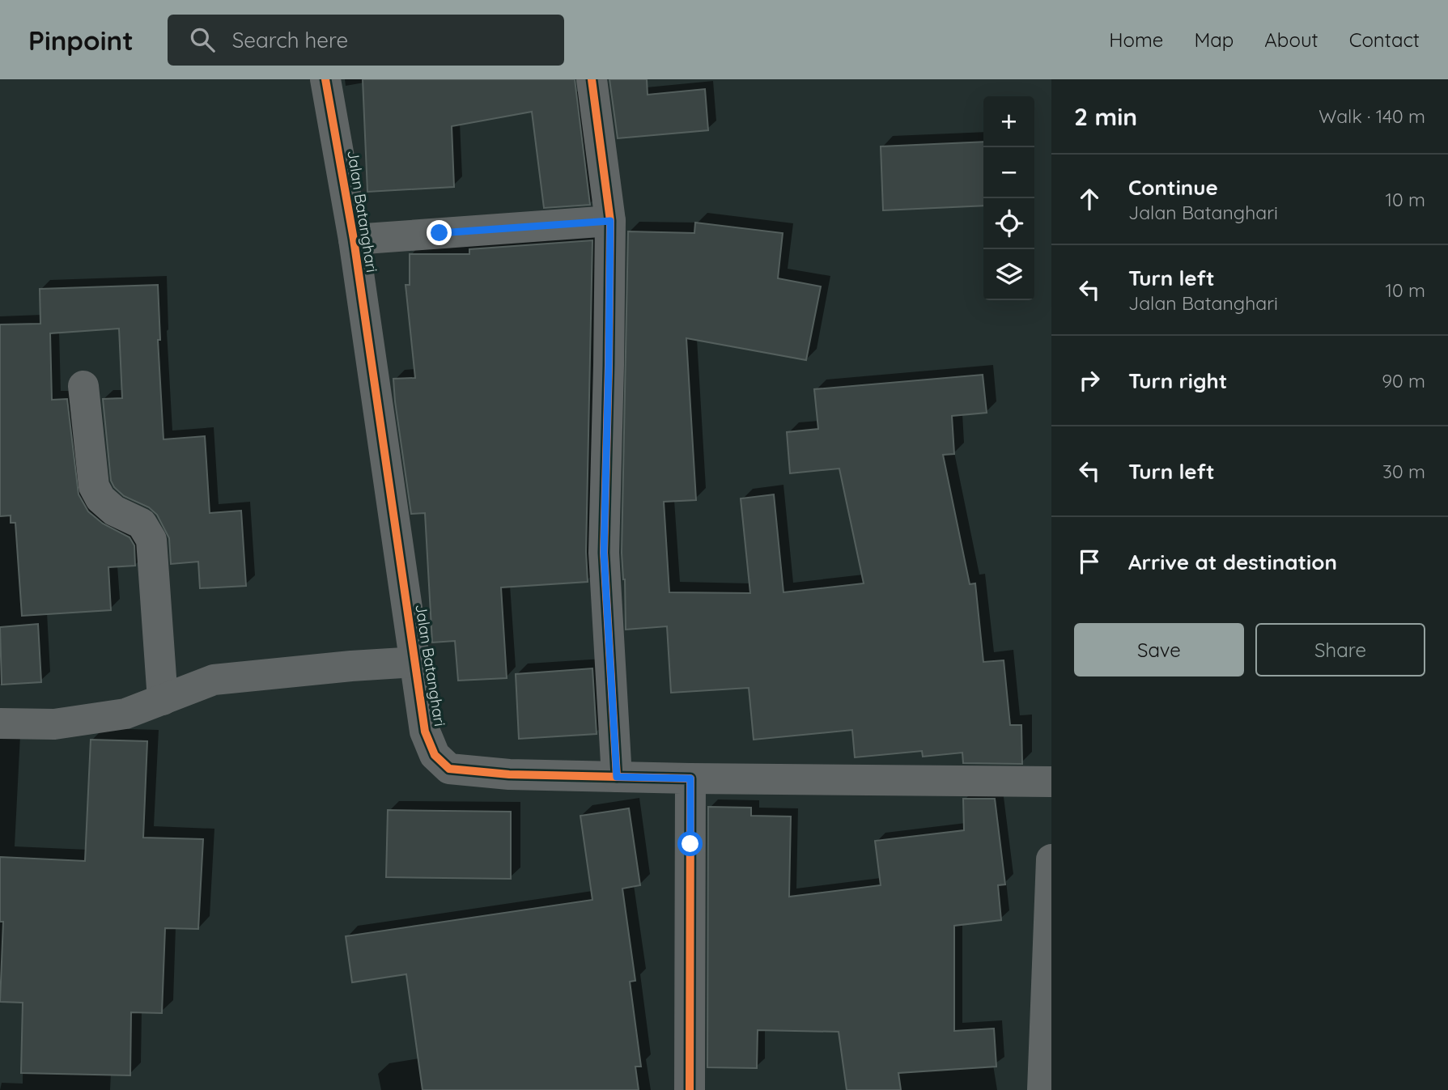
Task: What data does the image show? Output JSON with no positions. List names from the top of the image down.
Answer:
{
  "streets": {
    "street": ["Jalan Batanghari"]
  },
  "page": {
    "header": "Pinpoint",
    "search": "Search here",
    "nav": [
      "Home",
      "Map",
      "About",
      "Contact"
    ],
    "heading": ["2 min", "Walk · 140 m"],
    "map_buttons": ["+", "−"],
    "list": [
      ["Continue", "Jalan Batanghari", "10 m"],
      ["Turn left", "Jalan Batanghari", "10 m"],
      ["Turn right", "90 m"],
      ["Turn left", "30 m"],
      "Arrive at destination"
    ],
    "buttons": ["Save", "Share"]
  }
}
